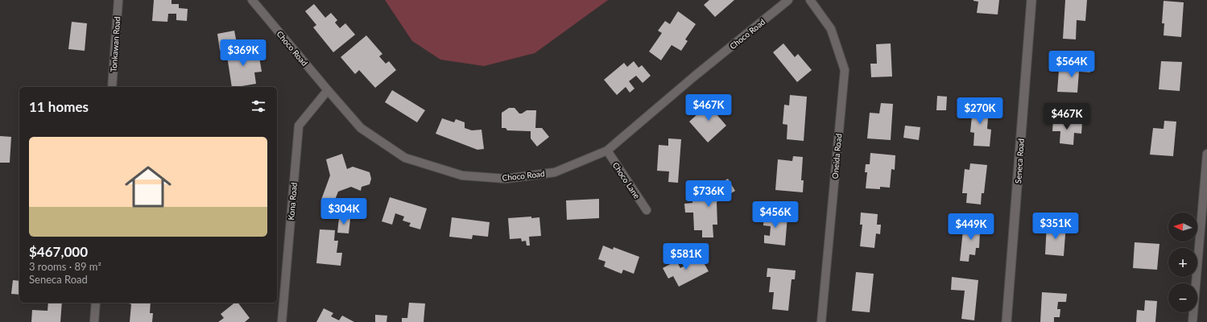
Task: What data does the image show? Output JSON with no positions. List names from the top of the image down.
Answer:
{
  "streets": {
    "street": [
      "Choco Road",
      "Tonkawan Road",
      "Oneida Road",
      "Seneca Road",
      "Choco Lane",
      "Kona Road"
    ]
  },
  "crossings": [
    ["Choco Road", "Choco Lane"],
    ["Choco Road", "Kona Road"]
  ],
  "north": "left",
  "page": {
    "price": [
      "$369K",
      "$564K",
      "$467K",
      "$270K",
      "$467K",
      "$736K",
      "$304K",
      "$456K",
      "$351K",
      "$449K",
      "$581K"
    ],
    "heading": "11 homes",
    "list": [
      {
        "name": "$467,000",
        "note": "3 rooms · 89 m² · Seneca Road"
      }
    ],
    "map_buttons": ["+", "−"]
  }
}
